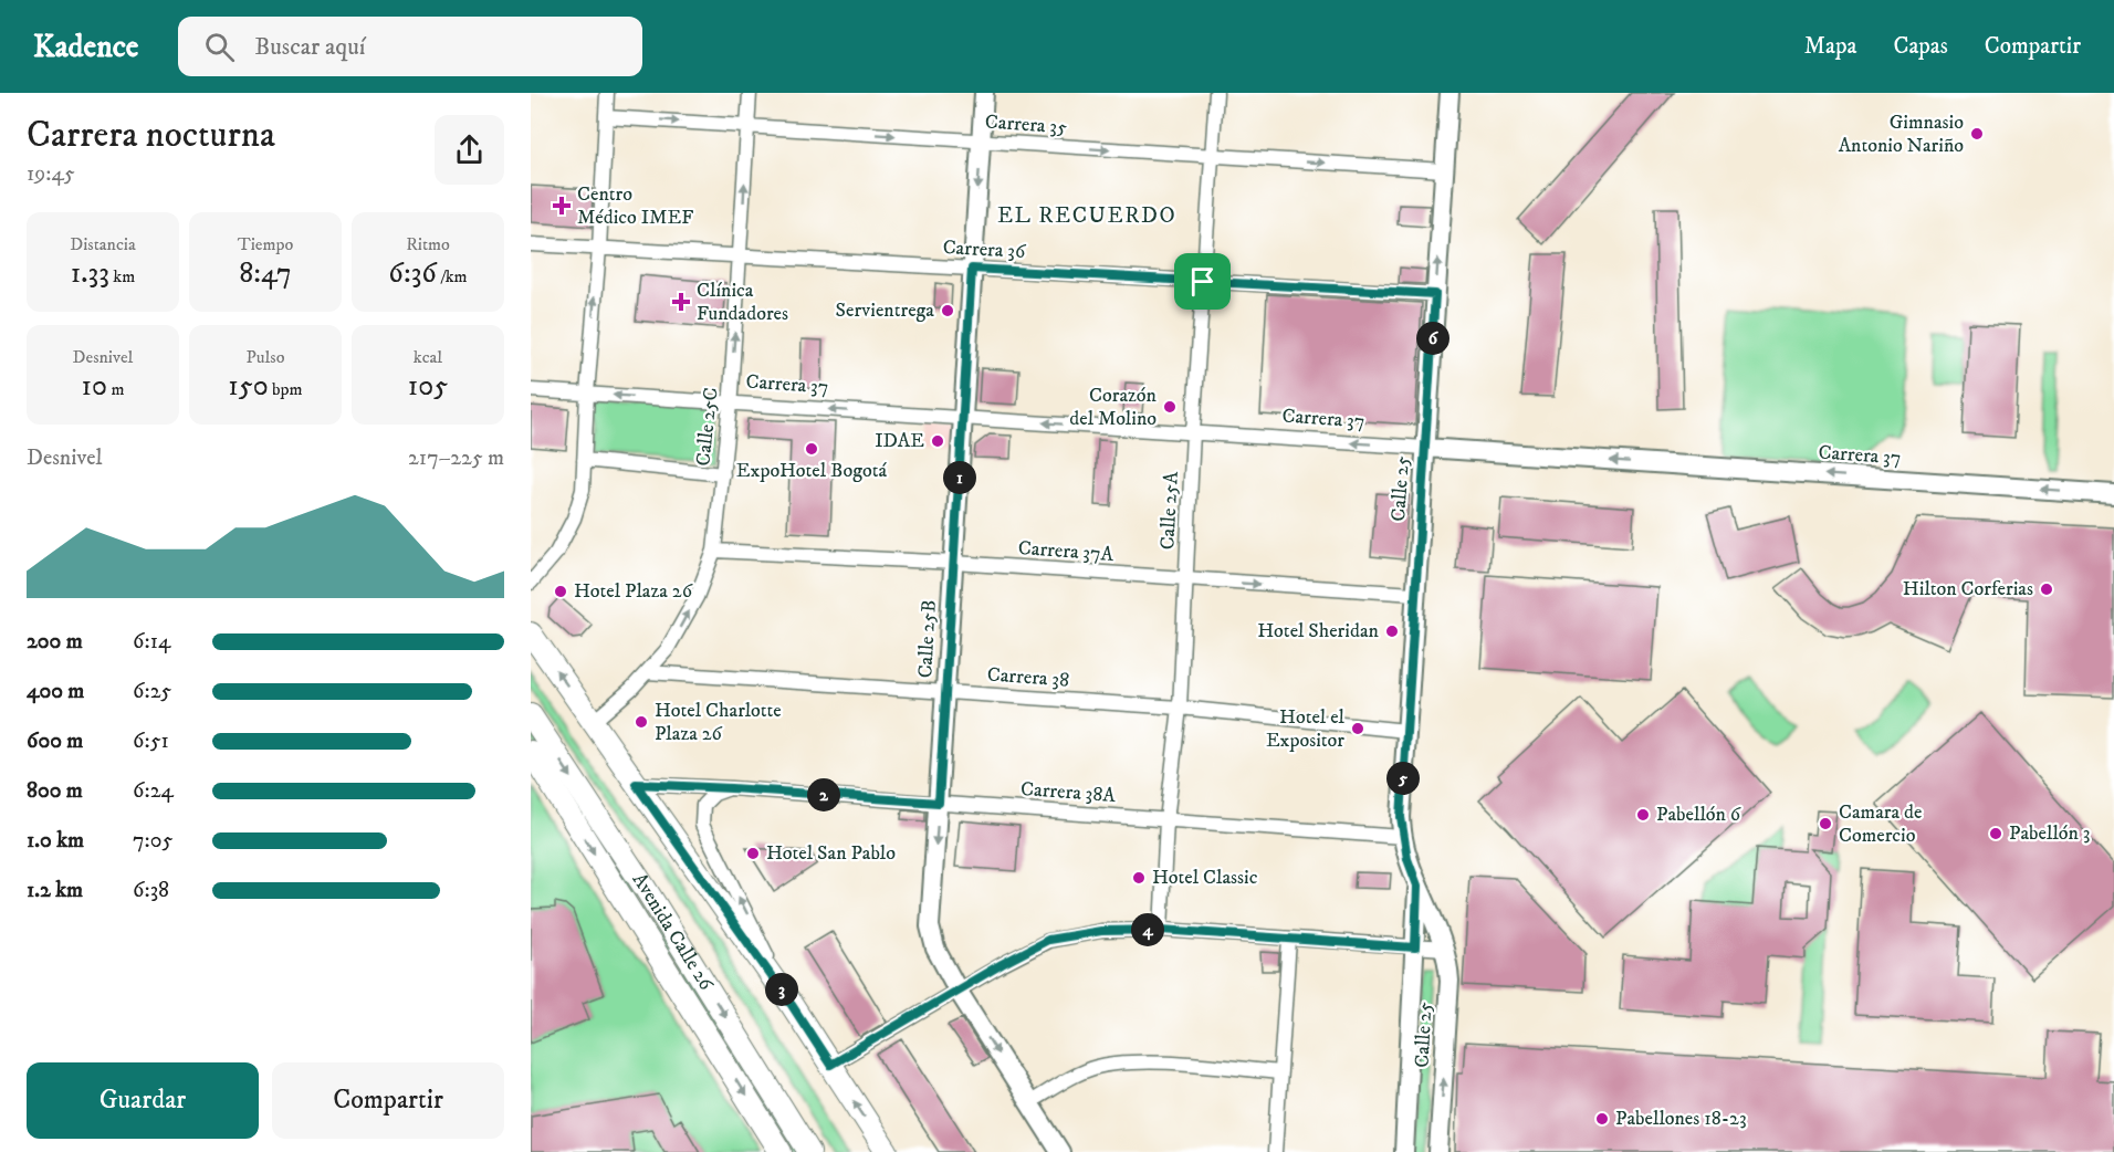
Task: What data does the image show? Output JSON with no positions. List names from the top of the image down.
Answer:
{
  "streets": {
    "main road": ["Avenida Calle 26"],
    "street": [
      "Carrera 35",
      "Carrera 36",
      "Carrera 37",
      "Calle 25C",
      "Calle 25",
      "Calle 25A",
      "Carrera 37A",
      "Calle 25B",
      "Carrera 38",
      "Carrera 38A"
    ]
  },
  "crossings": [
    ["Carrera 35", "Calle 25C"],
    ["Carrera 35", "Calle 25"],
    ["Carrera 35", "Calle 25A"],
    ["Carrera 35", "Calle 25B"],
    ["Carrera 36", "Calle 25C"],
    ["Carrera 36", "Calle 25"],
    ["Carrera 36", "Calle 25A"],
    ["Carrera 36", "Calle 25B"],
    ["Carrera 37", "Calle 25C"],
    ["Carrera 37", "Calle 25"],
    ["Carrera 37", "Calle 25A"],
    ["Carrera 37", "Calle 25B"],
    ["Calle 25C", "Carrera 37A"],
    ["Calle 25C", "Carrera 38"],
    ["Calle 25", "Carrera 37A"],
    ["Calle 25", "Carrera 38"],
    ["Calle 25", "Carrera 38A"],
    ["Calle 25A", "Carrera 37A"],
    ["Calle 25A", "Carrera 38"],
    ["Calle 25A", "Carrera 38A"],
    ["Carrera 37A", "Calle 25B"],
    ["Calle 25B", "Carrera 38"],
    ["Calle 25B", "Carrera 38A"]
  ],
  "one_way": [
    "Carrera 35",
    "Carrera 37",
    "Calle 25C",
    "Calle 25B"
  ],
  "districts": ["EL RECUERDO"],
  "places": {
    "other": [
      "Gimnasio Antonio Nariño",
      "Servientrega",
      "Corazón del Molino",
      "IDAE",
      "ExpoHotel Bogotá",
      "Hilton Corferias",
      "Hotel Plaza 26",
      "Hotel Sheridan",
      "Hotel Charlotte Plaza 26",
      "Hotel el Expositor",
      "Pabellón 6",
      "Camara de Comercio",
      "Pabellón 3",
      "Hotel San Pablo",
      "Hotel Classic",
      "Pabellones 18-23"
    ],
    "health": ["Centro Médico IMEF", "Clínica Fundadores"]
  },
  "page": {
    "header": "Kadence",
    "search": "Buscar aquí",
    "nav": ["Mapa", "Capas", "Compartir"],
    "heading": ["Carrera nocturna", "19:45"],
    "stats": [
      ["Distancia", "1.33 km"],
      ["Tiempo", "8:47"],
      ["Ritmo", "6:36 /km"],
      ["Desnivel", "10 m"],
      ["Pulso", "150 bpm"],
      ["kcal", "105"]
    ],
    "pins": [
      "6",
      "1",
      "5",
      "2",
      "4",
      "3"
    ],
    "chart": ["Desnivel", "217–225 m"],
    "list": [
      {
        "name": "200 m",
        "note": "6:14"
      },
      {
        "name": "400 m",
        "note": "6:25"
      },
      {
        "name": "600 m",
        "note": "6:51"
      },
      {
        "name": "800 m",
        "note": "6:24"
      },
      {
        "name": "1.0 km",
        "note": "7:05"
      },
      {
        "name": "1.2 km",
        "note": "6:38"
      }
    ],
    "buttons": ["Guardar", "Compartir"]
  }
}
